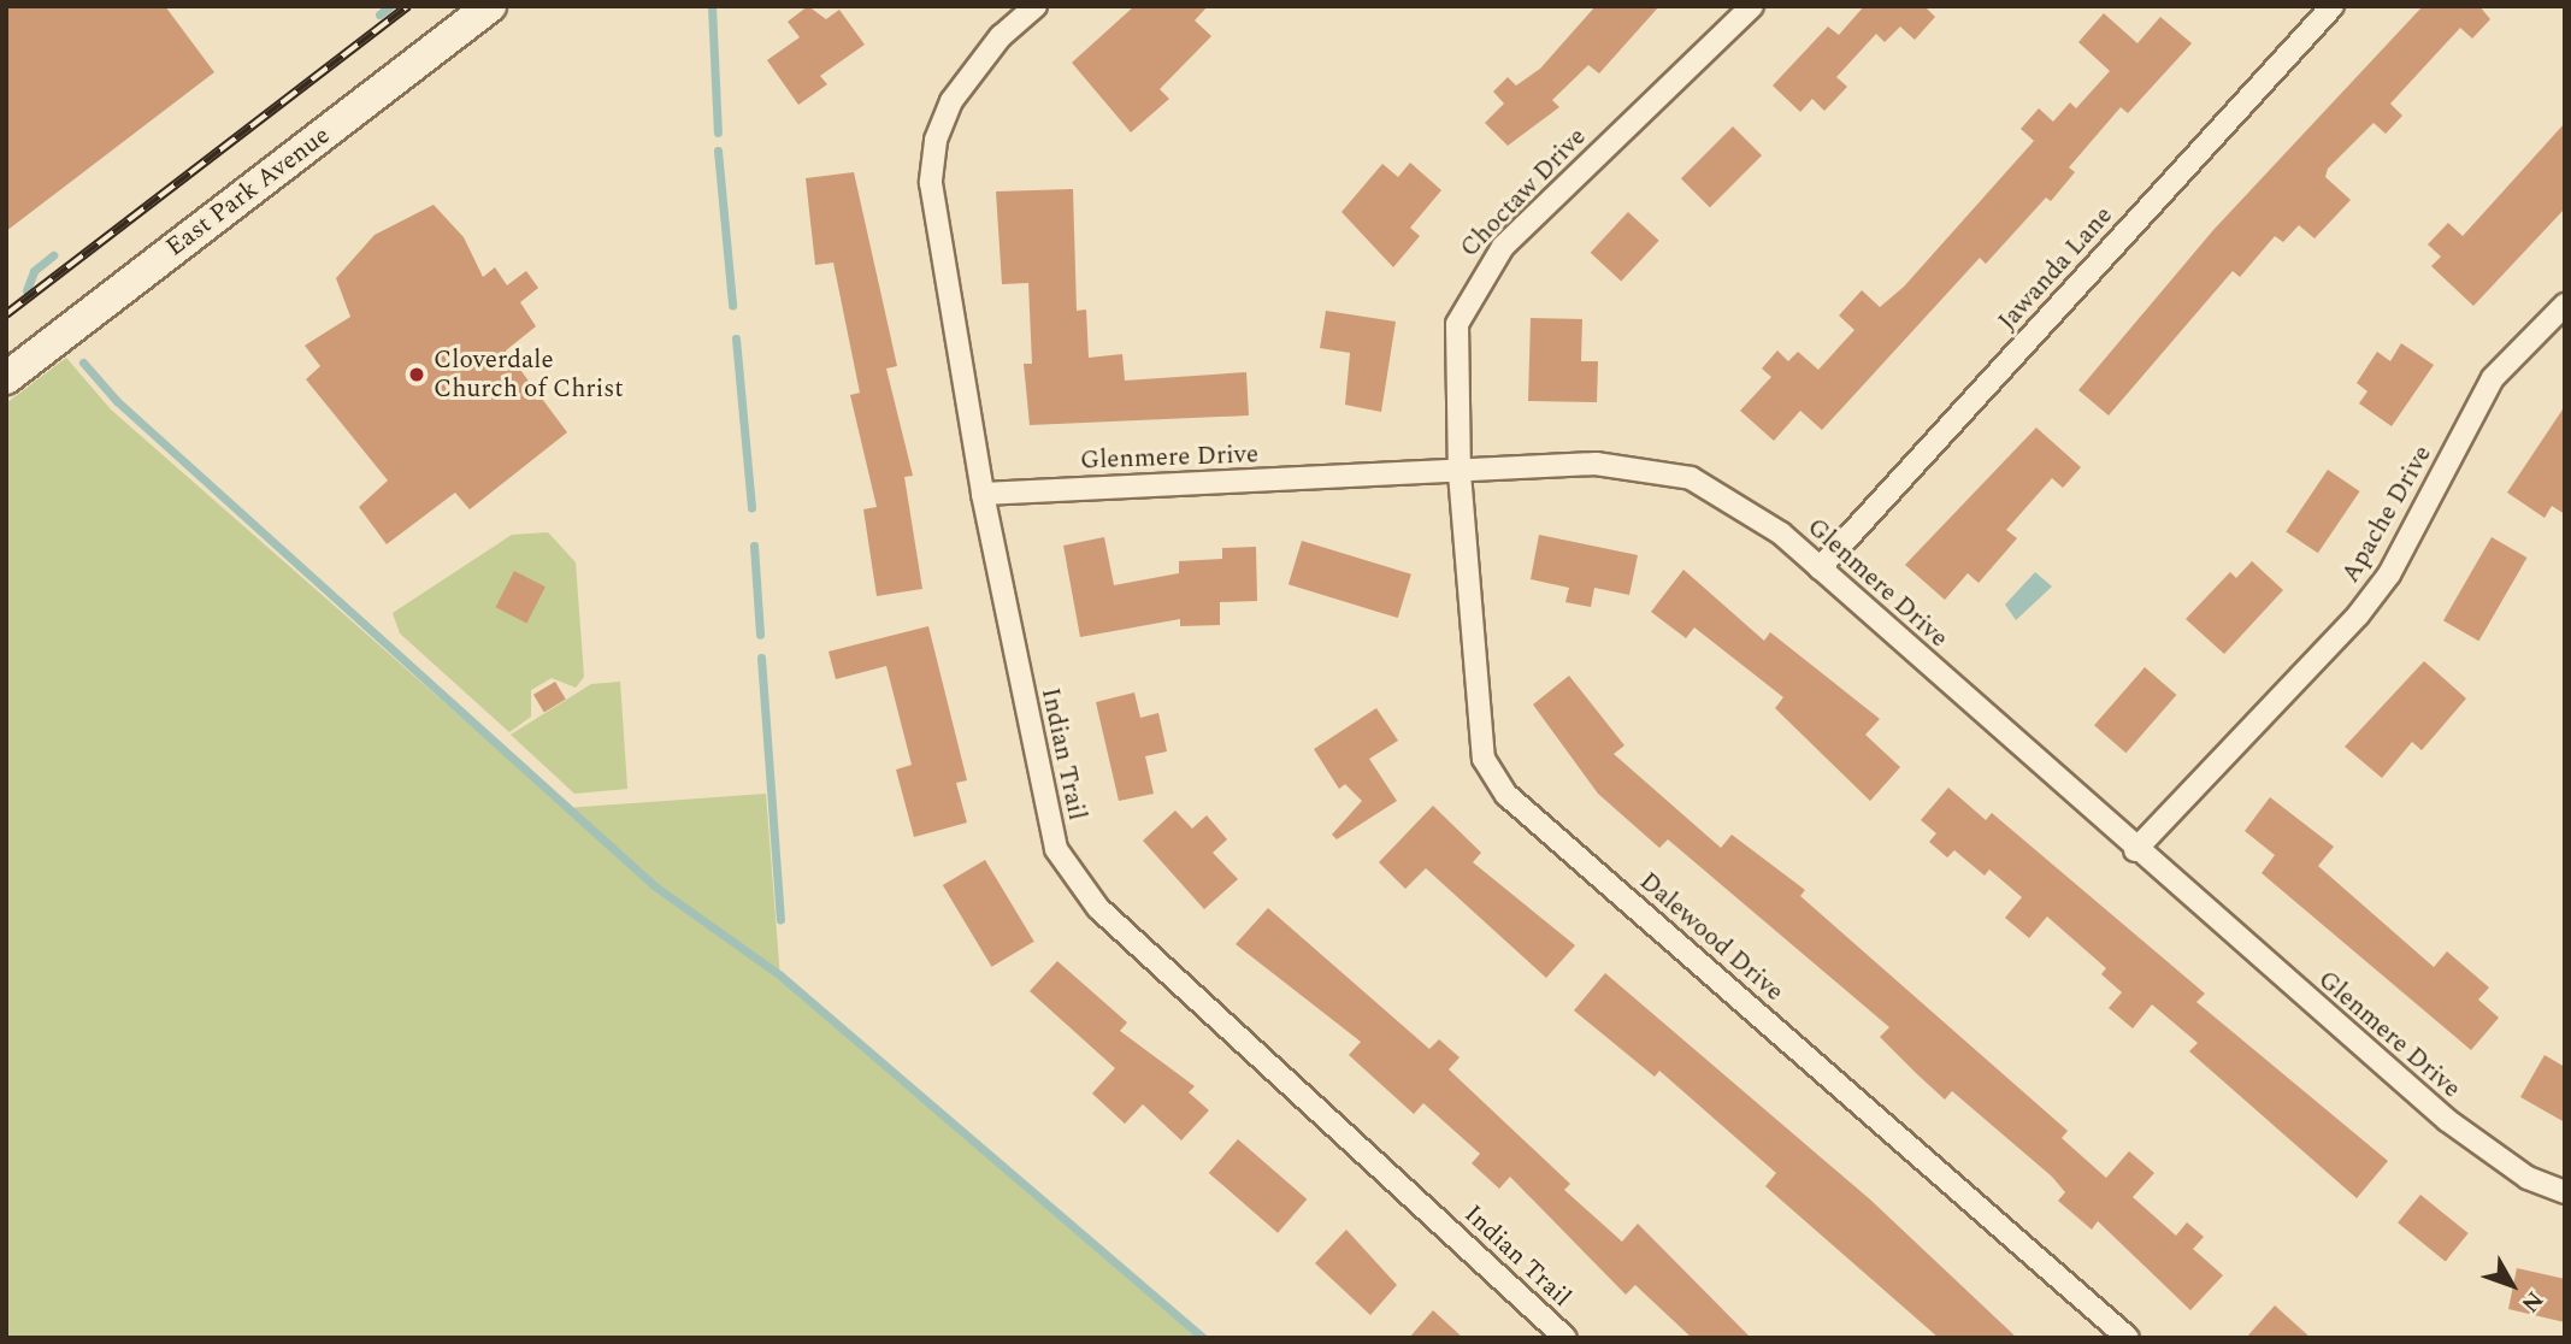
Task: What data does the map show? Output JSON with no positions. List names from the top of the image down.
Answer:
{
  "streets": {
    "street": [
      "East Park Avenue",
      "Choctaw Drive",
      "Jawanda Lane",
      "Glenmere Drive",
      "Apache Drive",
      "Indian Trail",
      "Dalewood Drive"
    ]
  },
  "crossings": [
    ["Choctaw Drive", "Glenmere Drive"],
    ["Choctaw Drive", "Dalewood Drive"],
    ["Jawanda Lane", "Glenmere Drive"],
    ["Glenmere Drive", "Apache Drive"],
    ["Glenmere Drive", "Indian Trail"],
    ["Glenmere Drive", "Dalewood Drive"]
  ],
  "places": ["Cloverdale Church of Christ"],
  "north": "bottom right"
}
